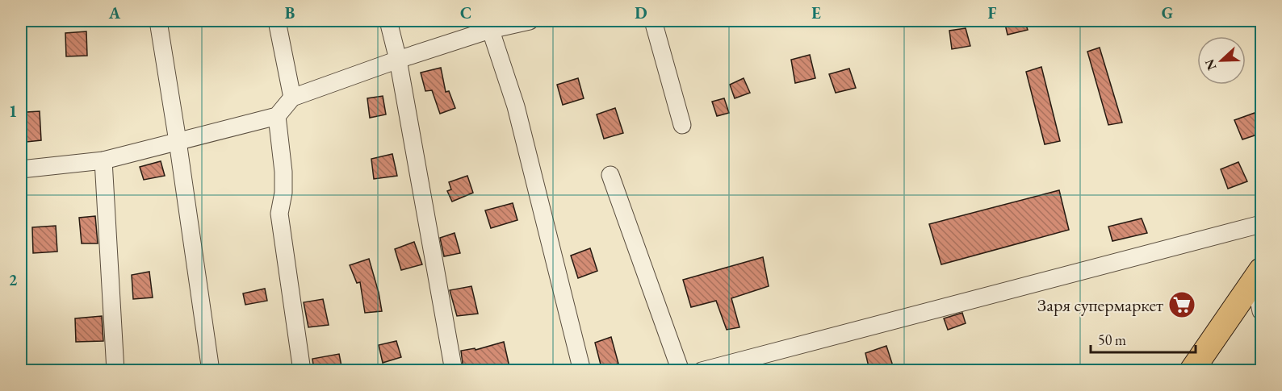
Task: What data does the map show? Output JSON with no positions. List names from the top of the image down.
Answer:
{
  "places": {
    "supermarket": ["Заря супермаркет"]
  },
  "scale_bar": "50 m",
  "north": "left",
  "grid": {
    "columns": [
      "A",
      "B",
      "C",
      "D",
      "E",
      "F",
      "G"
    ],
    "rows": ["1", "2"]
  }
}
